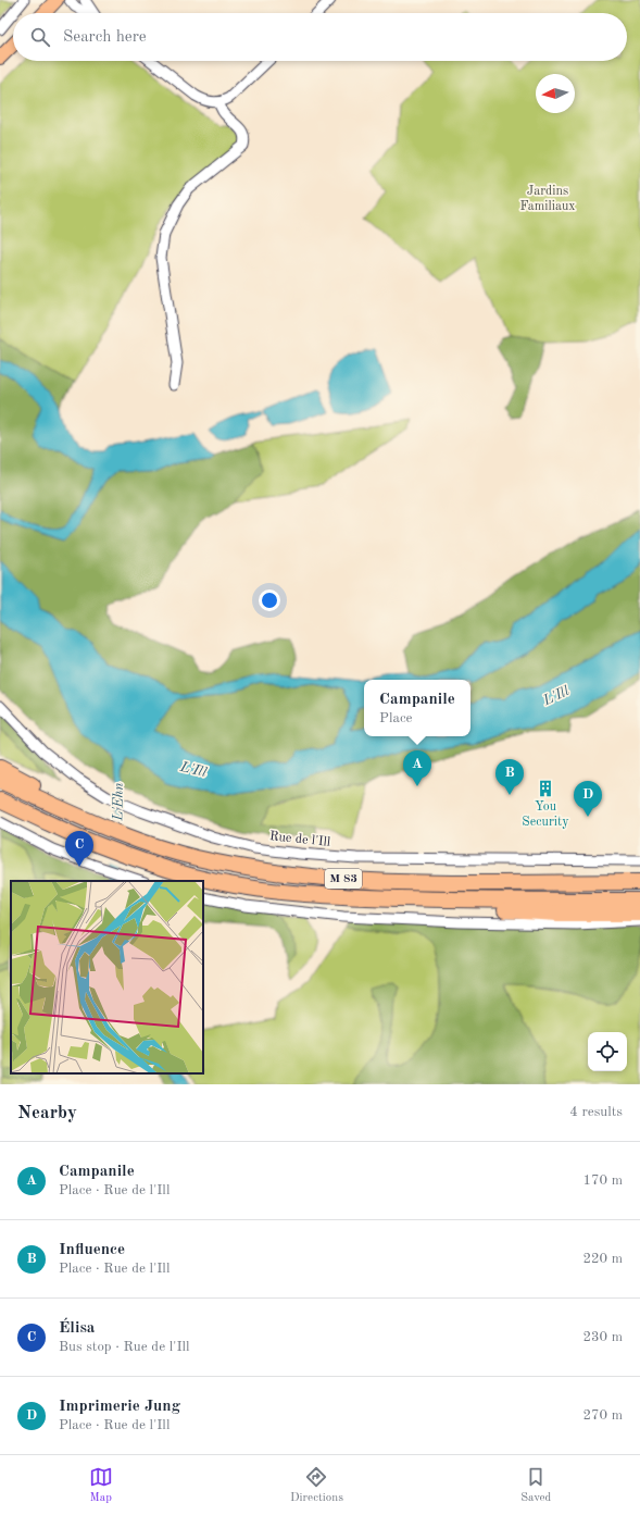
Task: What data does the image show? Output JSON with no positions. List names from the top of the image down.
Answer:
{
  "streets": {
    "highway": ["M 83"],
    "street": ["Rue de l'Ill"]
  },
  "water": ["L'Ill", "L'Ehn"],
  "parks": ["Jardins Familiaux"],
  "places": {
    "building": ["You Security"]
  },
  "north": "left",
  "page": {
    "search": "Search here",
    "popup": ["Campanile", "Place"],
    "pins": [
      "A",
      "B",
      "D",
      "C"
    ],
    "heading": ["Nearby", "4 results"],
    "list": [
      {
        "mark": "A",
        "name": "Campanile",
        "note": "Place · Rue de l'Ill",
        "value": "170 m"
      },
      {
        "mark": "B",
        "name": "Influence",
        "note": "Place · Rue de l'Ill",
        "value": "220 m"
      },
      {
        "mark": "C",
        "name": "Élisa",
        "note": "Bus stop · Rue de l'Ill",
        "value": "230 m"
      },
      {
        "mark": "D",
        "name": "Imprimerie Jung",
        "note": "Place · Rue de l'Ill",
        "value": "270 m"
      }
    ],
    "nav": ["Map", "Directions", "Saved"]
  }
}
